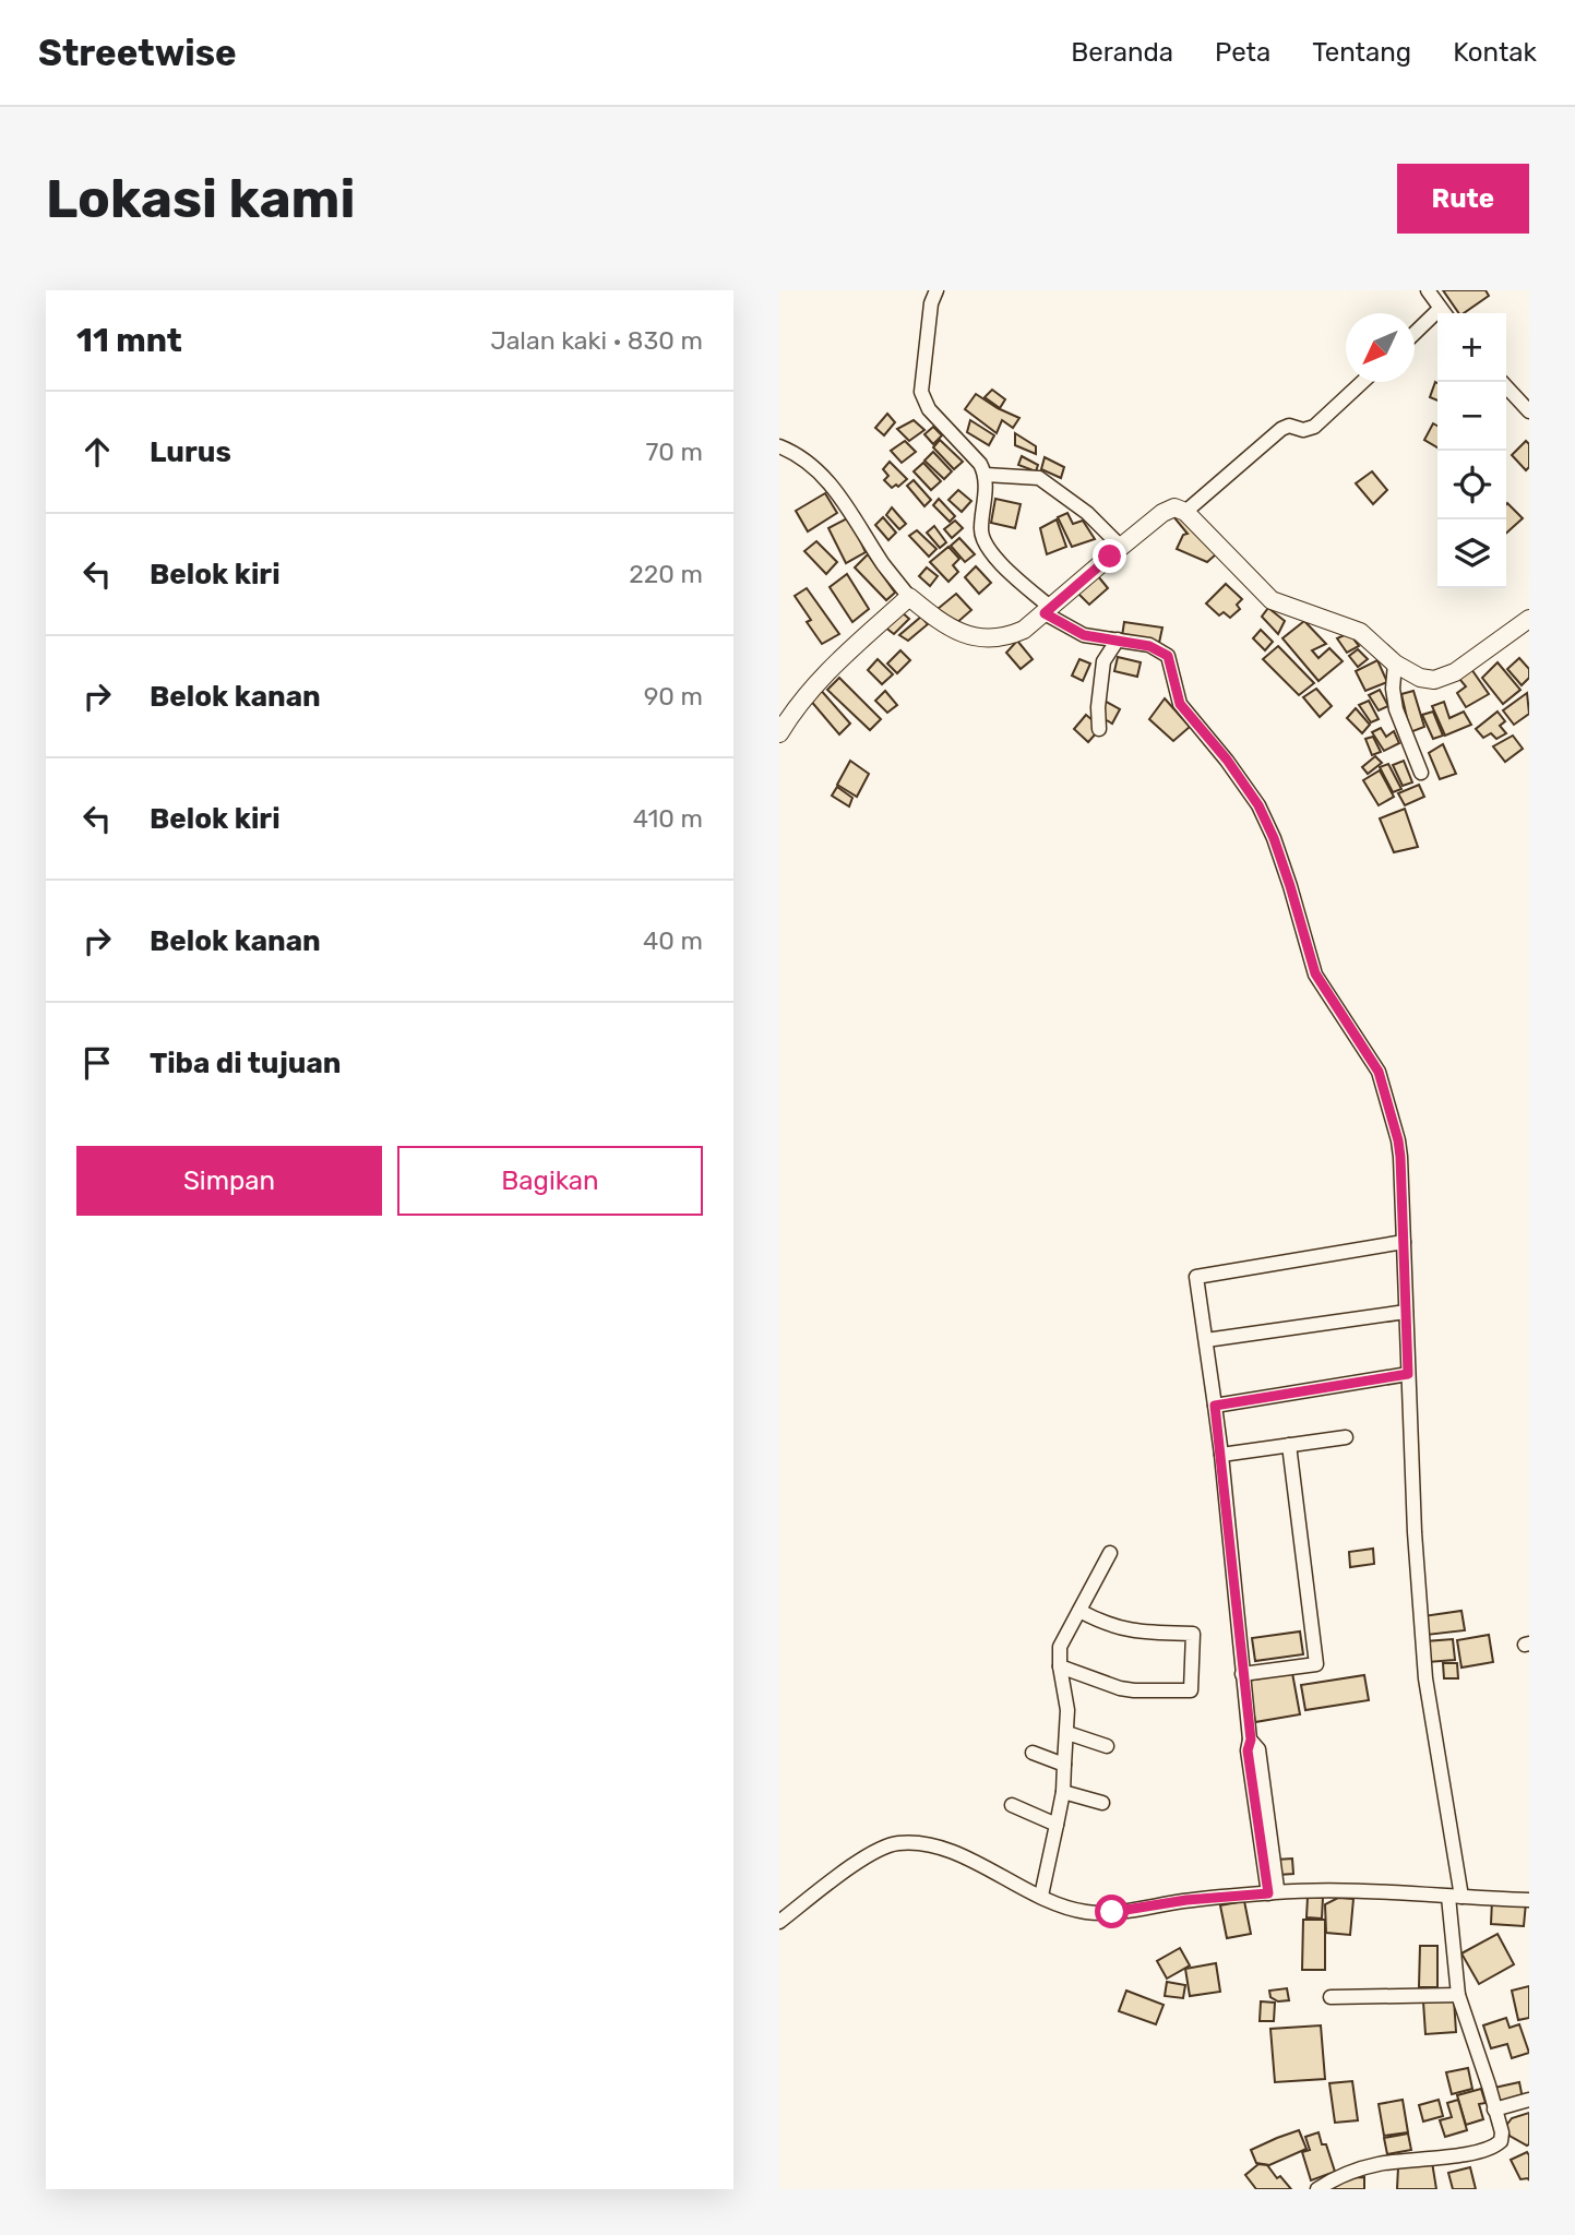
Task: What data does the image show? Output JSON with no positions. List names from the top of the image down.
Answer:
{
  "north": "bottom left",
  "page": {
    "header": "Streetwise",
    "nav": [
      "Beranda",
      "Peta",
      "Tentang",
      "Kontak"
    ],
    "buttons": [
      "Rute",
      ["Simpan", "Bagikan"]
    ],
    "title": "Lokasi kami",
    "heading": ["11 mnt", "Jalan kaki · 830 m"],
    "map_buttons": ["+", "−"],
    "list": [
      ["Lurus", "70 m"],
      ["Belok kiri", "220 m"],
      ["Belok kanan", "90 m"],
      ["Belok kiri", "410 m"],
      ["Belok kanan", "40 m"],
      "Tiba di tujuan"
    ]
  }
}
